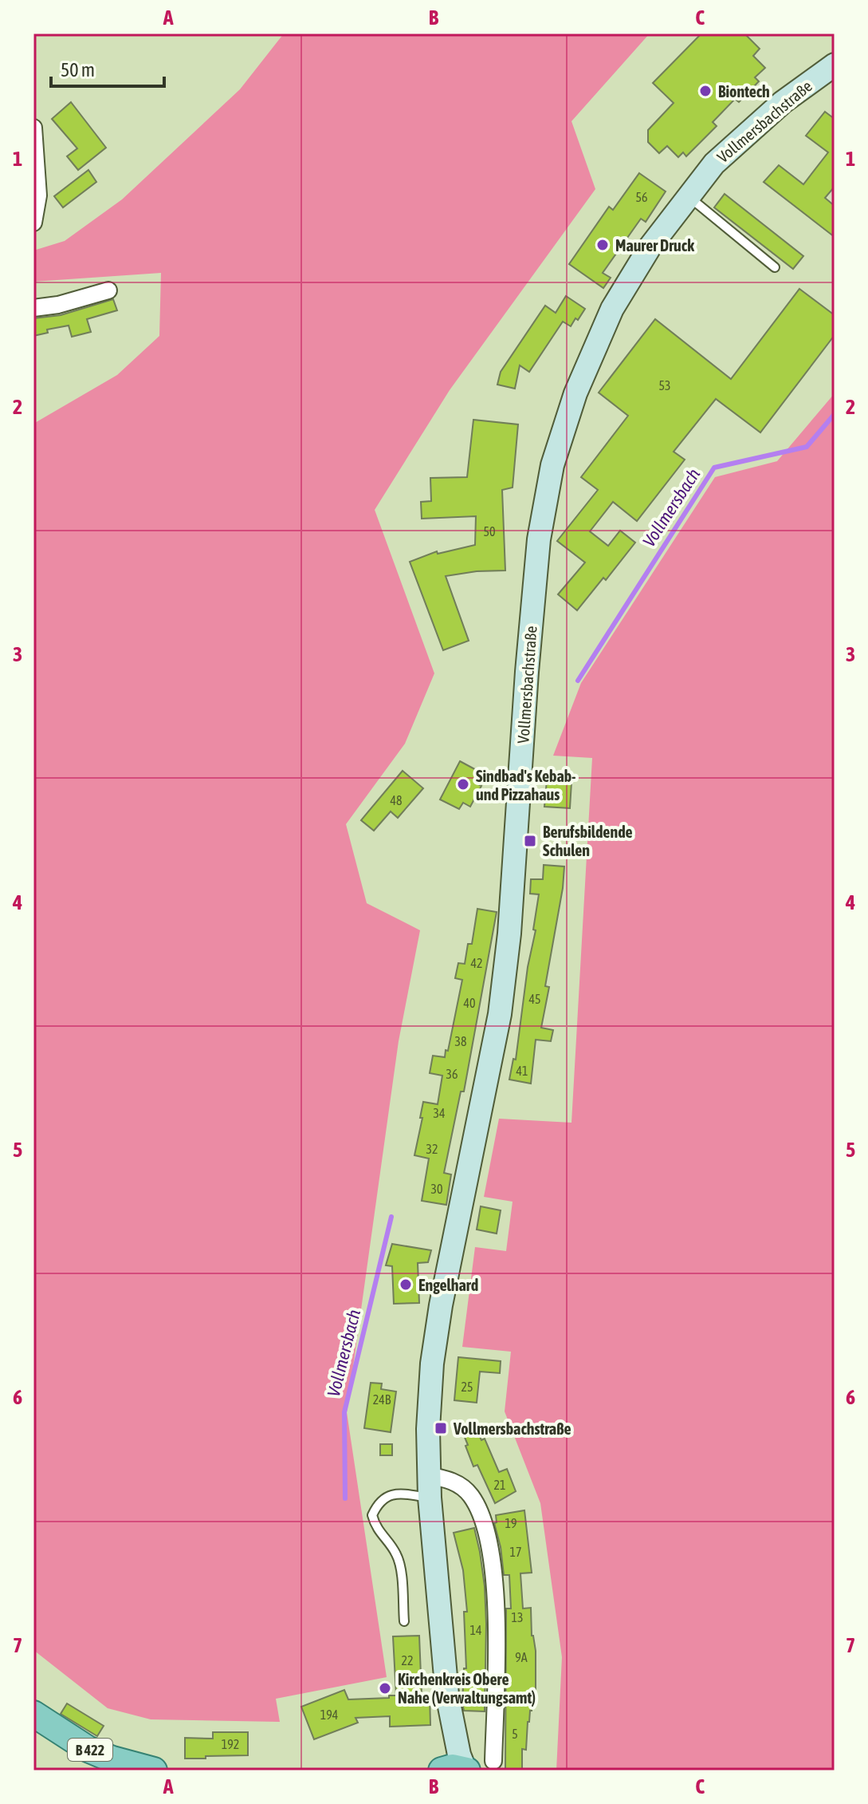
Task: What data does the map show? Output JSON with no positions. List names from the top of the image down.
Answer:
{
  "streets": {
    "main road": ["Vollmersbachstraße", "B 422"]
  },
  "water": ["Vollmersbach"],
  "places": {
    "other": [
      "Biontech",
      "Maurer Druck",
      "Sindbad's Kebab- und Pizzahaus",
      "Engelhard",
      "Kirchenkreis Obere Nahe (Verwaltungsamt)"
    ],
    "transit": ["Berufsbildende Schulen", "Vollmersbachstraße"]
  },
  "house_numbers": [
    "56",
    "53",
    "50",
    "48",
    "42",
    "45",
    "40",
    "38",
    "41",
    "36",
    "34",
    "32",
    "30",
    "25",
    "24B",
    "21",
    "19",
    "17",
    "13",
    "14",
    "9A",
    "22",
    "194",
    "5",
    "192"
  ],
  "scale_bar": "50 m",
  "grid": {
    "columns": ["A", "B", "C"],
    "rows": [
      "1",
      "2",
      "3",
      "4",
      "5",
      "6",
      "7"
    ]
  }
}
